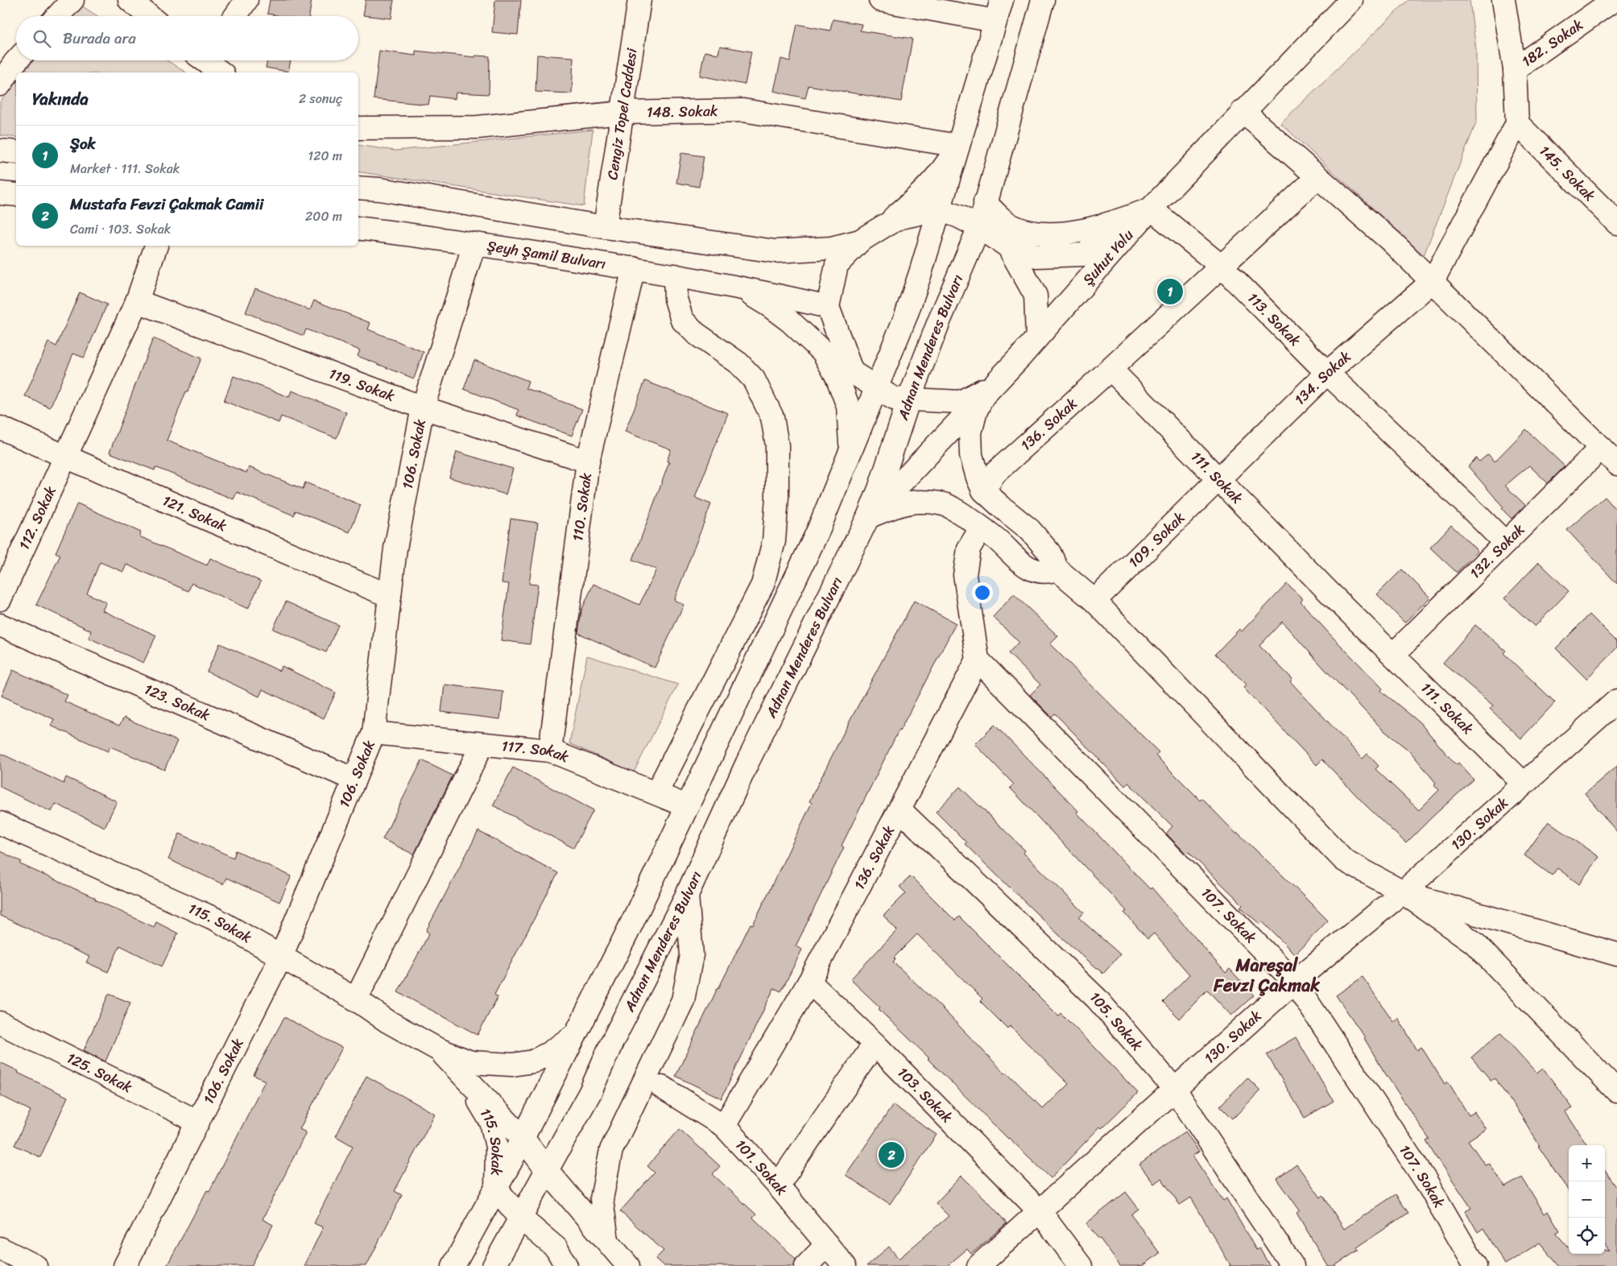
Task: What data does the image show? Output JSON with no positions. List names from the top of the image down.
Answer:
{
  "streets": {
    "street": [
      "182. Sokak",
      "148. Sokak",
      "Cengiz Topel Caddesi",
      "145. Sokak",
      "Şeyh Şamil Bulvarı",
      "Şuhut Yolu",
      "113. Sokak",
      "Adnan Menderes Bulvarı",
      "134. Sokak",
      "119. Sokak",
      "136. Sokak",
      "106. Sokak",
      "111. Sokak",
      "110. Sokak",
      "121. Sokak",
      "112. Sokak",
      "109. Sokak",
      "132. Sokak",
      "123. Sokak",
      "117. Sokak",
      "130. Sokak",
      "107. Sokak",
      "115. Sokak",
      "105. Sokak",
      "125. Sokak",
      "103. Sokak",
      "101. Sokak"
    ]
  },
  "crossings": [
    ["182. Sokak", "145. Sokak"],
    ["148. Sokak", "Cengiz Topel Caddesi"],
    ["Şeyh Şamil Bulvarı", "106. Sokak"],
    ["Şeyh Şamil Bulvarı", "110. Sokak"],
    ["Şuhut Yolu", "113. Sokak"],
    ["Şuhut Yolu", "Adnan Menderes Bulvarı"],
    ["113. Sokak", "134. Sokak"],
    ["113. Sokak", "132. Sokak"],
    ["134. Sokak", "111. Sokak"],
    ["134. Sokak", "109. Sokak"],
    ["119. Sokak", "106. Sokak"],
    ["119. Sokak", "110. Sokak"],
    ["119. Sokak", "112. Sokak"],
    ["136. Sokak", "111. Sokak"],
    ["136. Sokak", "107. Sokak"],
    ["136. Sokak", "105. Sokak"],
    ["136. Sokak", "103. Sokak"],
    ["136. Sokak", "101. Sokak"],
    ["106. Sokak", "121. Sokak"],
    ["106. Sokak", "123. Sokak"],
    ["106. Sokak", "117. Sokak"],
    ["106. Sokak", "115. Sokak"],
    ["106. Sokak", "125. Sokak"],
    ["111. Sokak", "109. Sokak"],
    ["111. Sokak", "132. Sokak"],
    ["111. Sokak", "130. Sokak"],
    ["110. Sokak", "117. Sokak"],
    ["121. Sokak", "112. Sokak"],
    ["130. Sokak", "107. Sokak"],
    ["130. Sokak", "105. Sokak"],
    ["130. Sokak", "103. Sokak"]
  ],
  "districts": ["Mareşal Fevzi Çakmak"],
  "page": {
    "search": "Burada ara",
    "heading": ["Yakında", "2 sonuç"],
    "list": [
      {
        "mark": "1",
        "name": "Şok",
        "note": "Market · 111. Sokak",
        "value": "120 m"
      },
      {
        "mark": "2",
        "name": "Mustafa Fevzi Çakmak Camii",
        "note": "Cami · 103. Sokak",
        "value": "200 m"
      }
    ],
    "pins": ["1", "2"],
    "map_buttons": ["+", "−"]
  }
}
